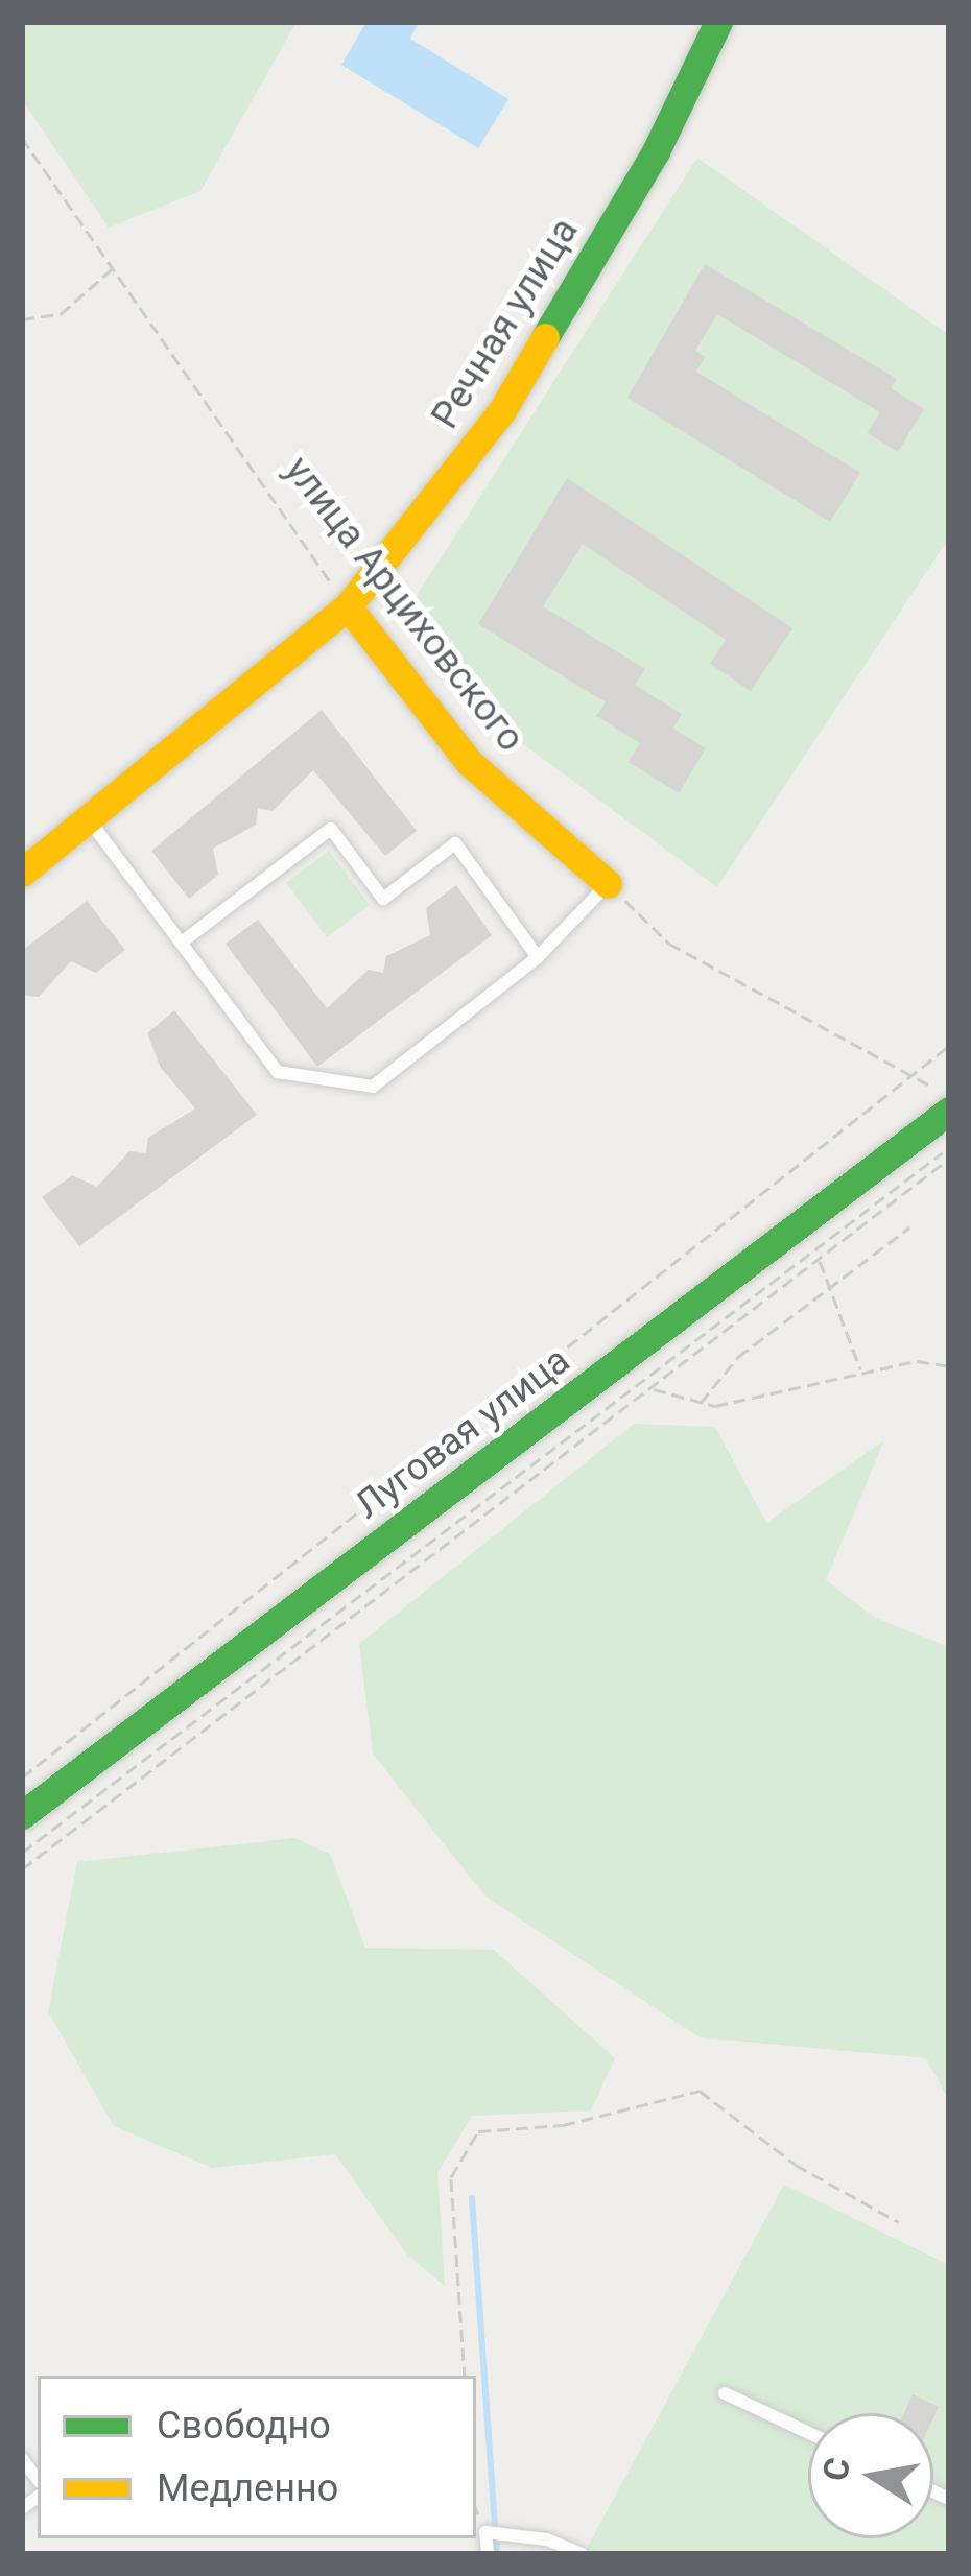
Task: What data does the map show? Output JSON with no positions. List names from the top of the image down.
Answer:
{
  "streets": {
    "street": ["Речная улица", "улица Арциховского", "Луговая улица"]
  },
  "crossings": [
    ["Речная улица", "улица Арциховского"]
  ],
  "legend": ["Свободно", "Медленно"],
  "north": "left"
}
